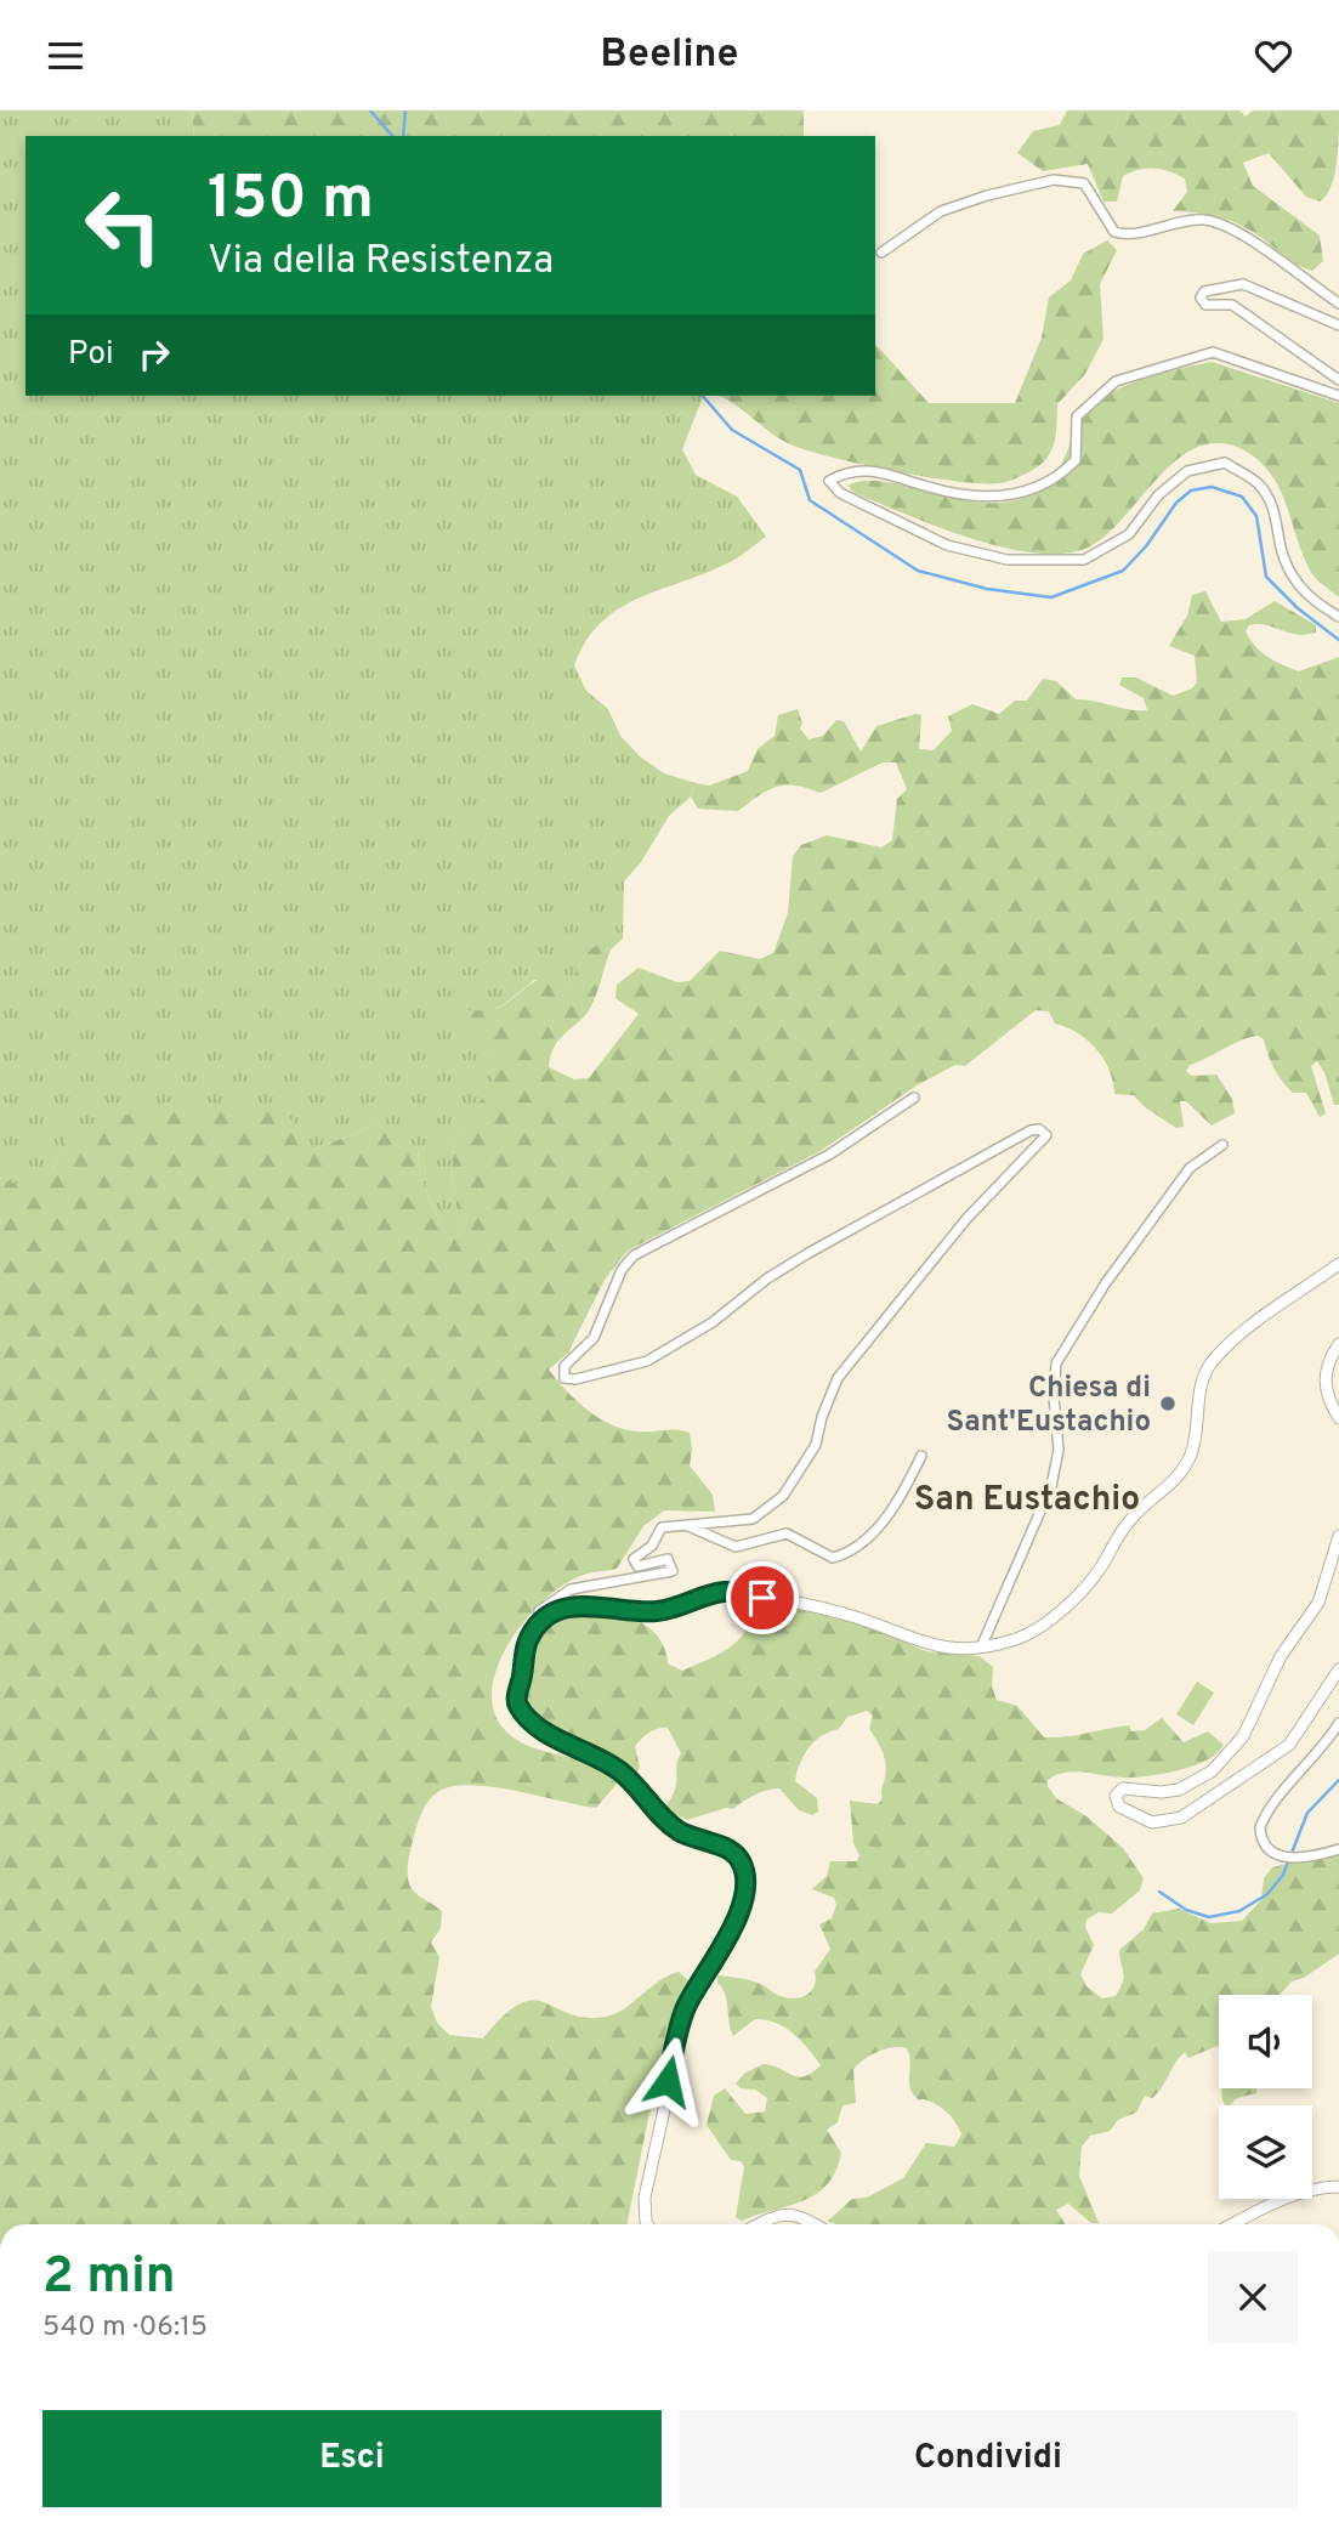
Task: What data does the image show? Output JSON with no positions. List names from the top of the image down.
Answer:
{
  "districts": ["San Eustachio"],
  "places": ["Chiesa di Sant'Eustachio"],
  "page": {
    "header": "Beeline",
    "turn": ["150 m", "Via della Resistenza"],
    "then": "Poi",
    "heading": ["2 min", "540 m · 06:15"],
    "buttons": ["Esci", "Condividi"]
  }
}
